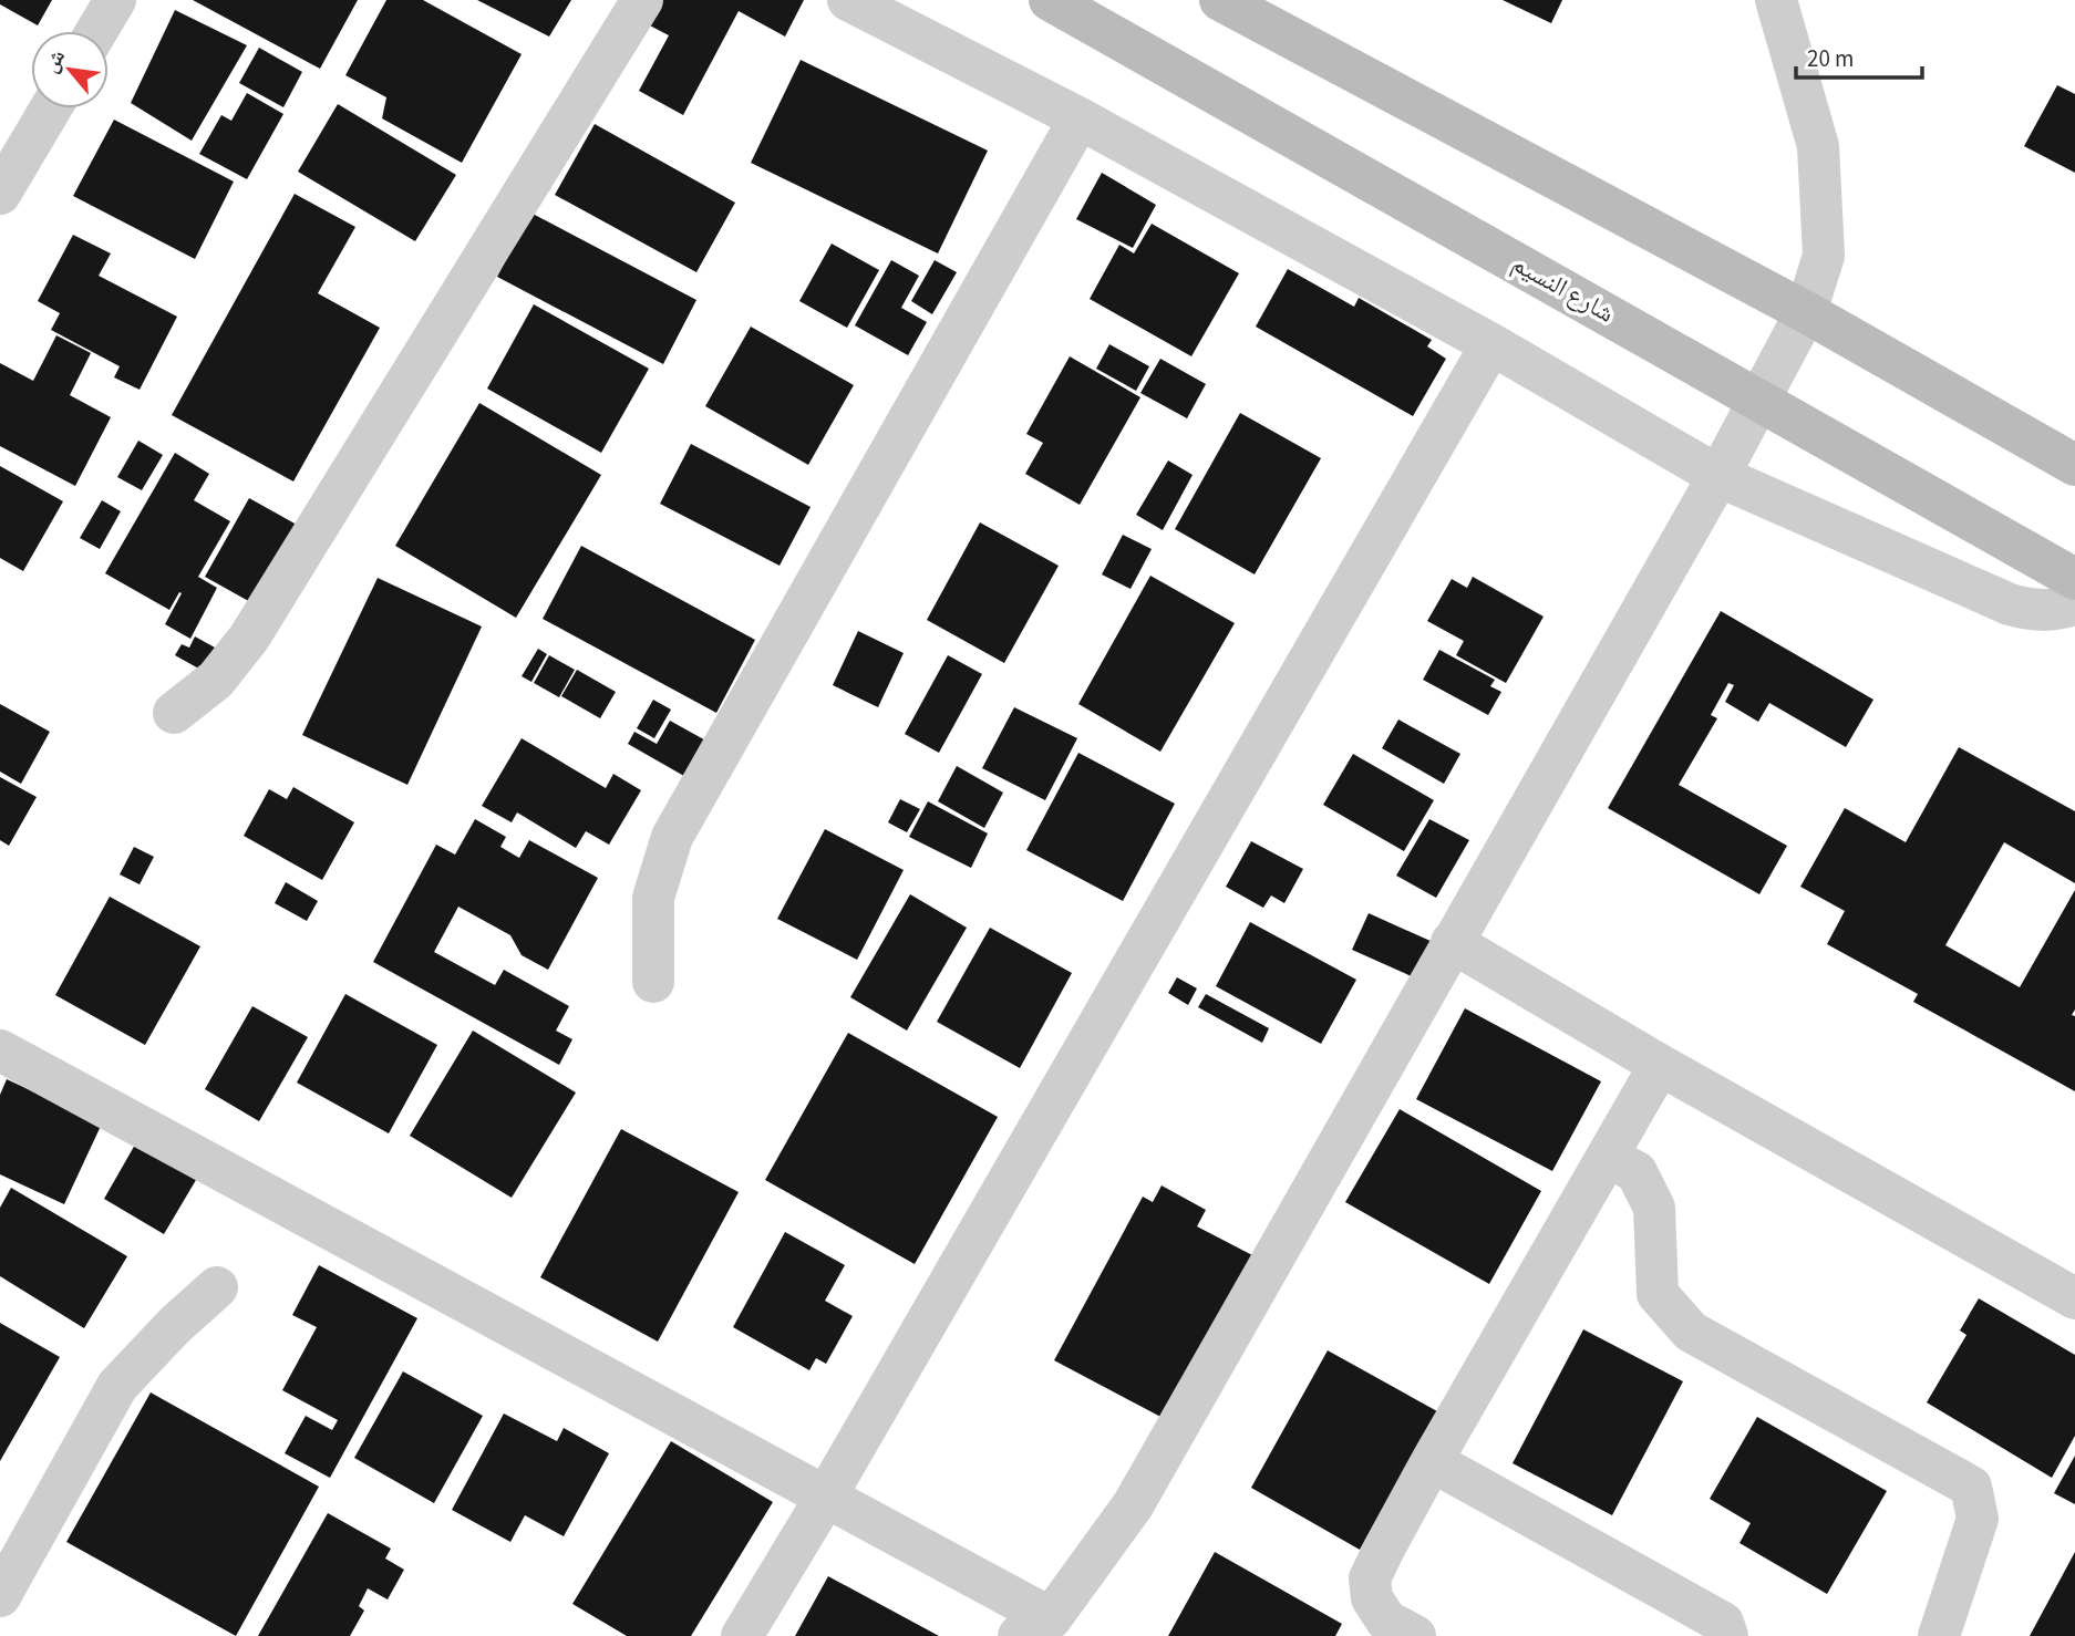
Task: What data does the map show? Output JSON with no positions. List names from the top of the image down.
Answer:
{
  "streets": {
    "street": ["شارع النسيم"]
  },
  "scale_bar": "20 m",
  "north": "top left"
}
